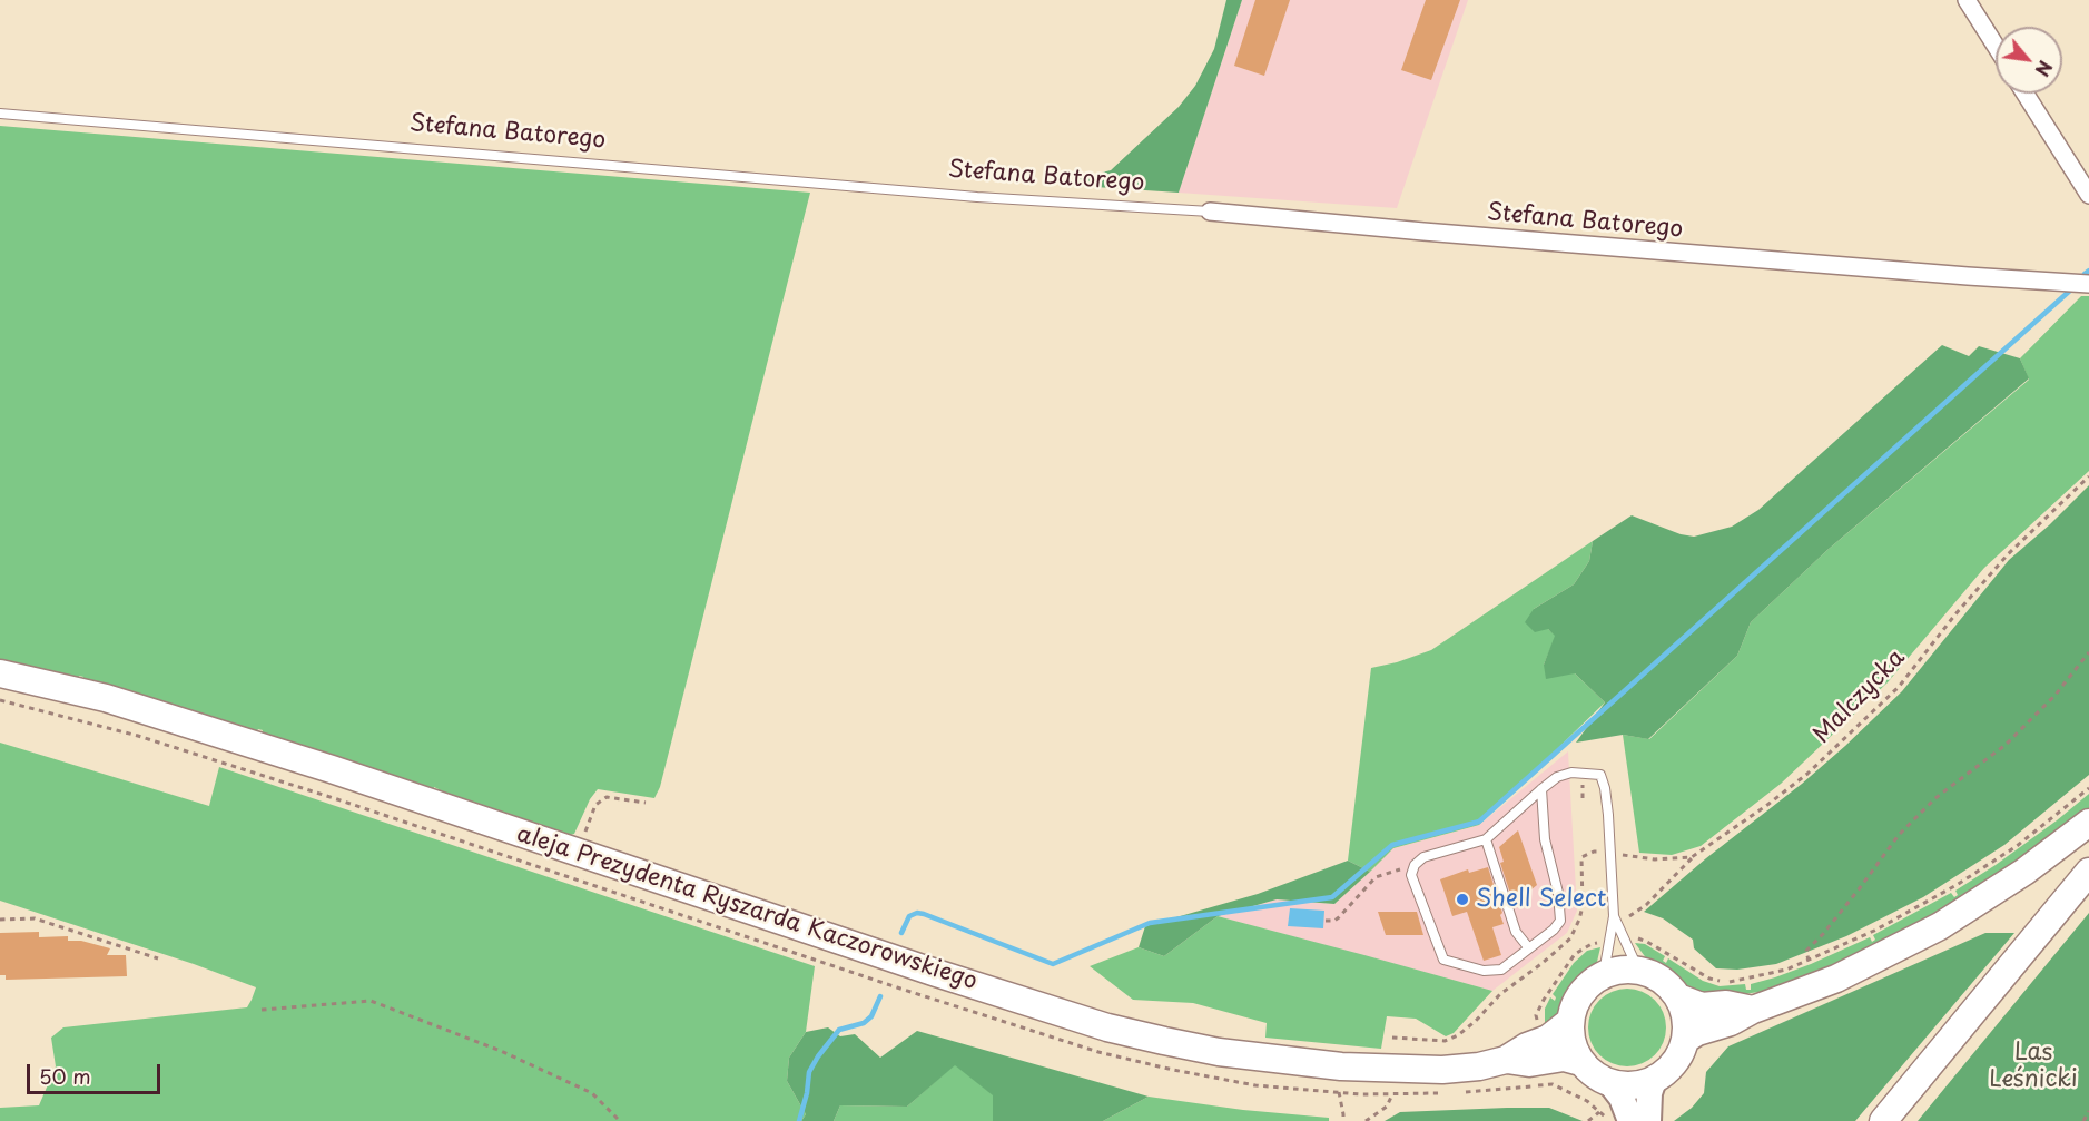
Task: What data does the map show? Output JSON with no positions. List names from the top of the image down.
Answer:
{
  "streets": {
    "main road": ["aleja Prezydenta Ryszarda Kaczorowskiego"],
    "street": ["Stefana Batorego"],
    "path": ["Malczycka"]
  },
  "parks": ["Las Leśnicki"],
  "places": ["Shell Select"],
  "scale_bar": "50 m",
  "north": "bottom right"
}
